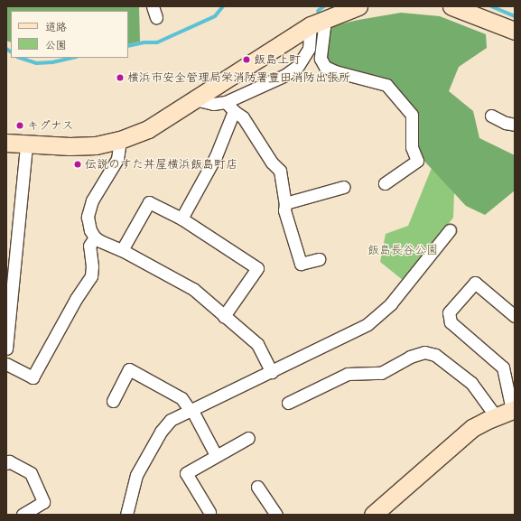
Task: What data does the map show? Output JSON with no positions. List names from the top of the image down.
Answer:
{
  "parks": ["飯島長谷公園"],
  "places": [
    "飯島上町",
    "横浜市安全管理局栄消防署豊田消防出張所",
    "キグナス",
    "伝説のすた丼屋横浜飯島町店"
  ],
  "legend": ["道路", "公園"]
}
